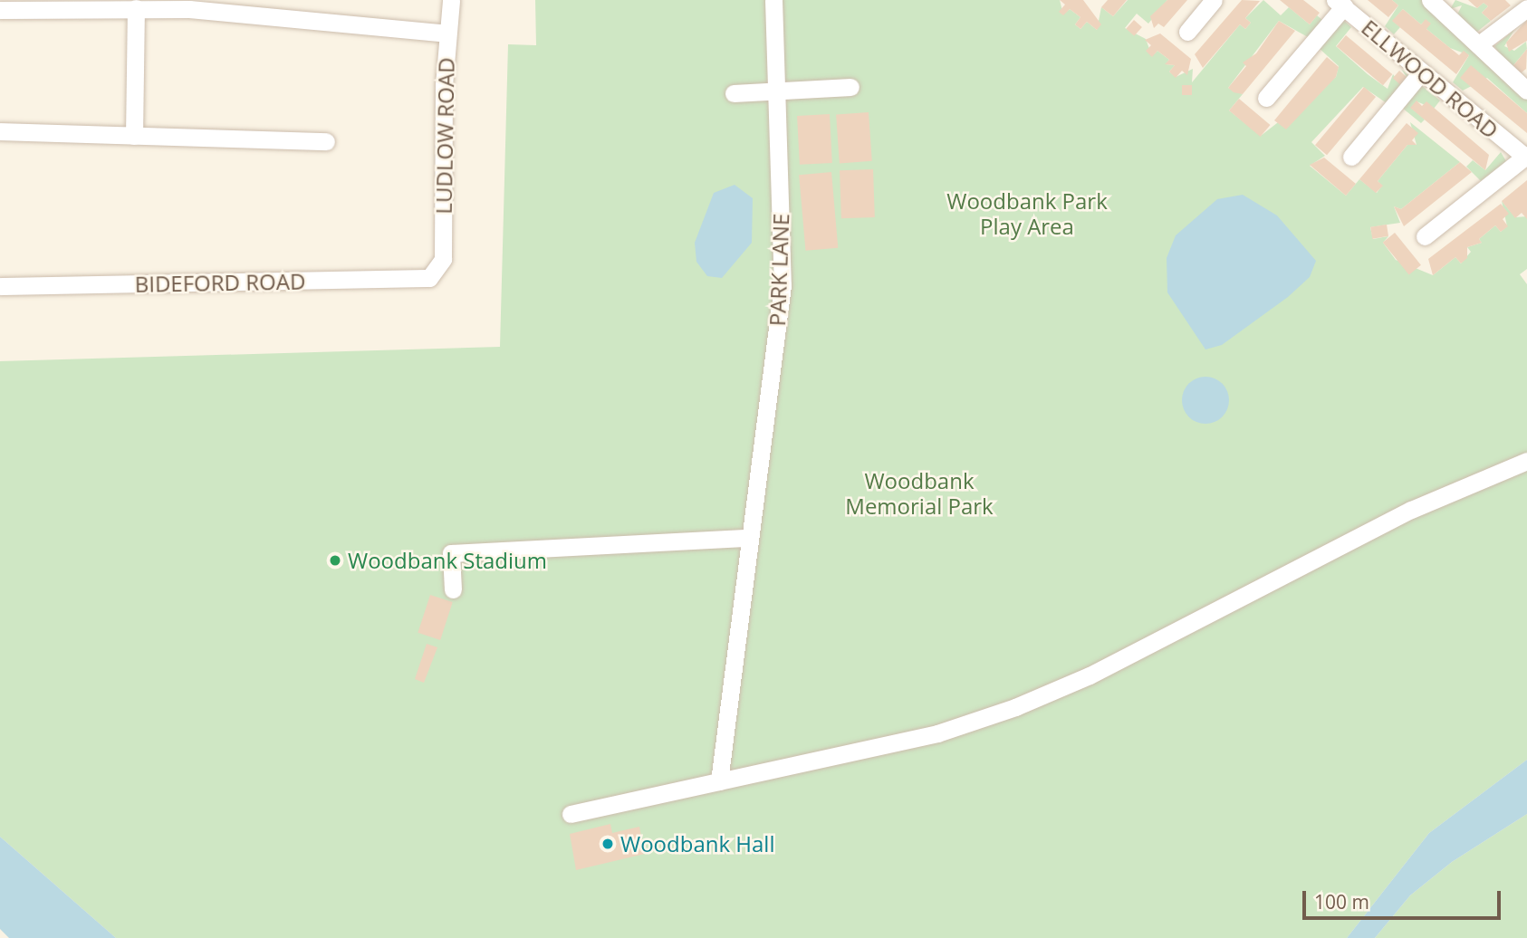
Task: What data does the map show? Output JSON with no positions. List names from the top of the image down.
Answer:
{
  "streets": {
    "street": [
      "ELLWOOD ROAD",
      "LUDLOW ROAD",
      "PARK LANE",
      "BIDEFORD ROAD"
    ]
  },
  "crossings": [
    ["LUDLOW ROAD", "BIDEFORD ROAD"]
  ],
  "parks": ["Woodbank Park Play Area", "Woodbank Memorial Park"],
  "places": ["Woodbank Stadium", "Woodbank Hall"],
  "scale_bar": "100 m"
}
